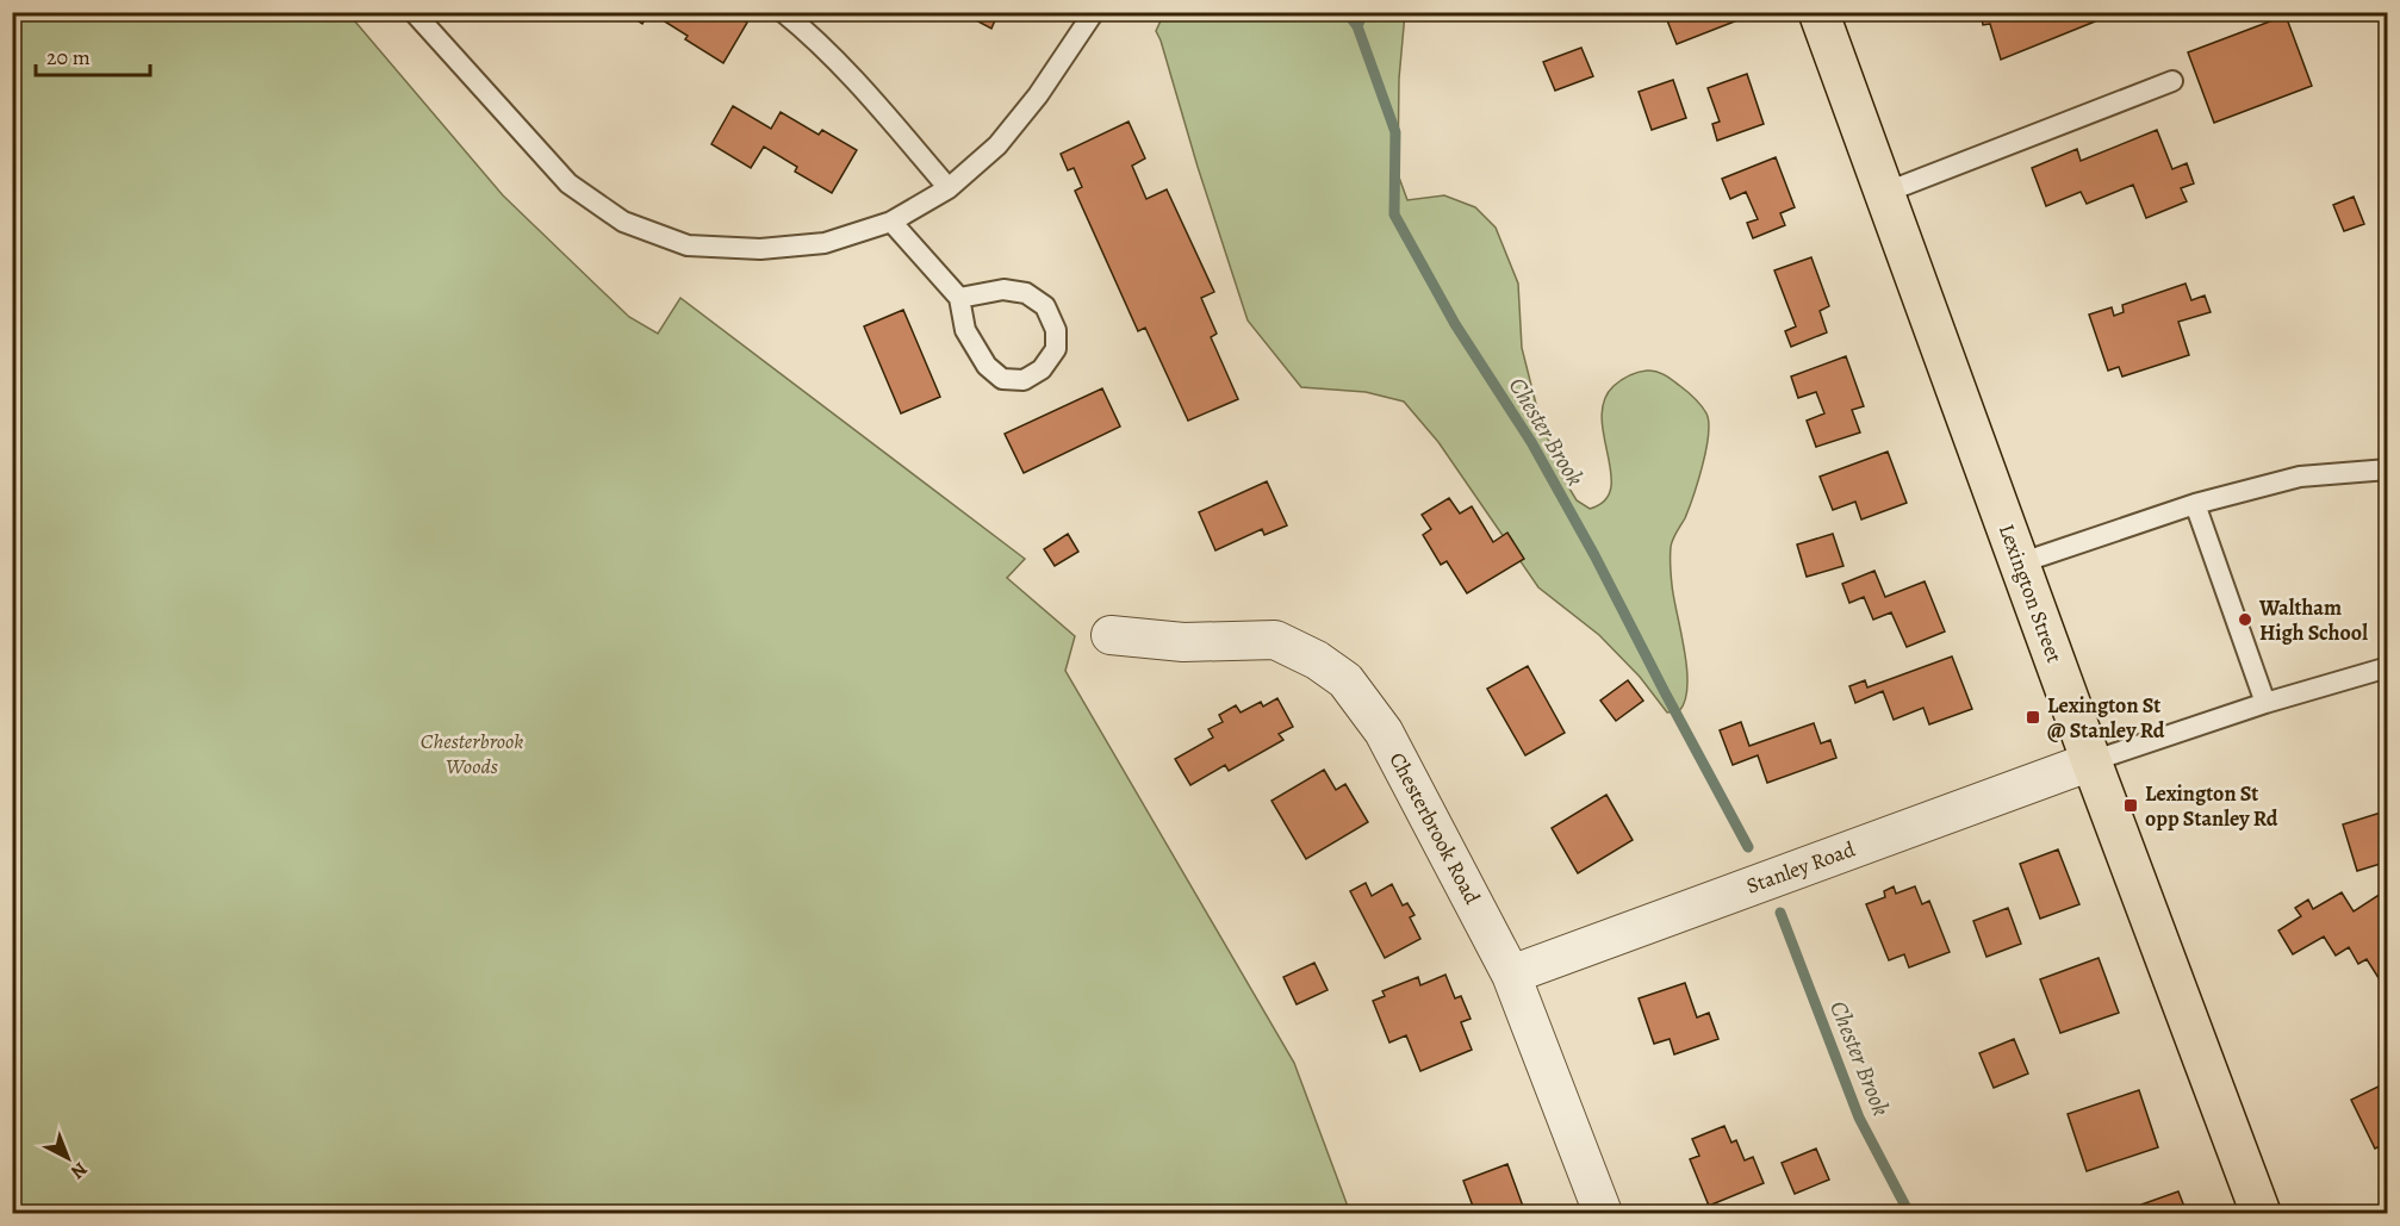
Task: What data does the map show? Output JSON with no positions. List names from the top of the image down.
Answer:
{
  "streets": {
    "main road": ["Lexington Street"],
    "street": ["Chesterbrook Road", "Stanley Road"]
  },
  "crossings": [
    ["Lexington Street", "Stanley Road"],
    ["Chesterbrook Road", "Stanley Road"]
  ],
  "water": ["Chester Brook"],
  "parks": ["Chesterbrook Woods"],
  "places": {
    "other": ["Waltham High School"],
    "transit": ["Lexington St @ Stanley Rd", "Lexington St opp Stanley Rd"]
  },
  "scale_bar": "20 m",
  "north": "bottom right"
}
